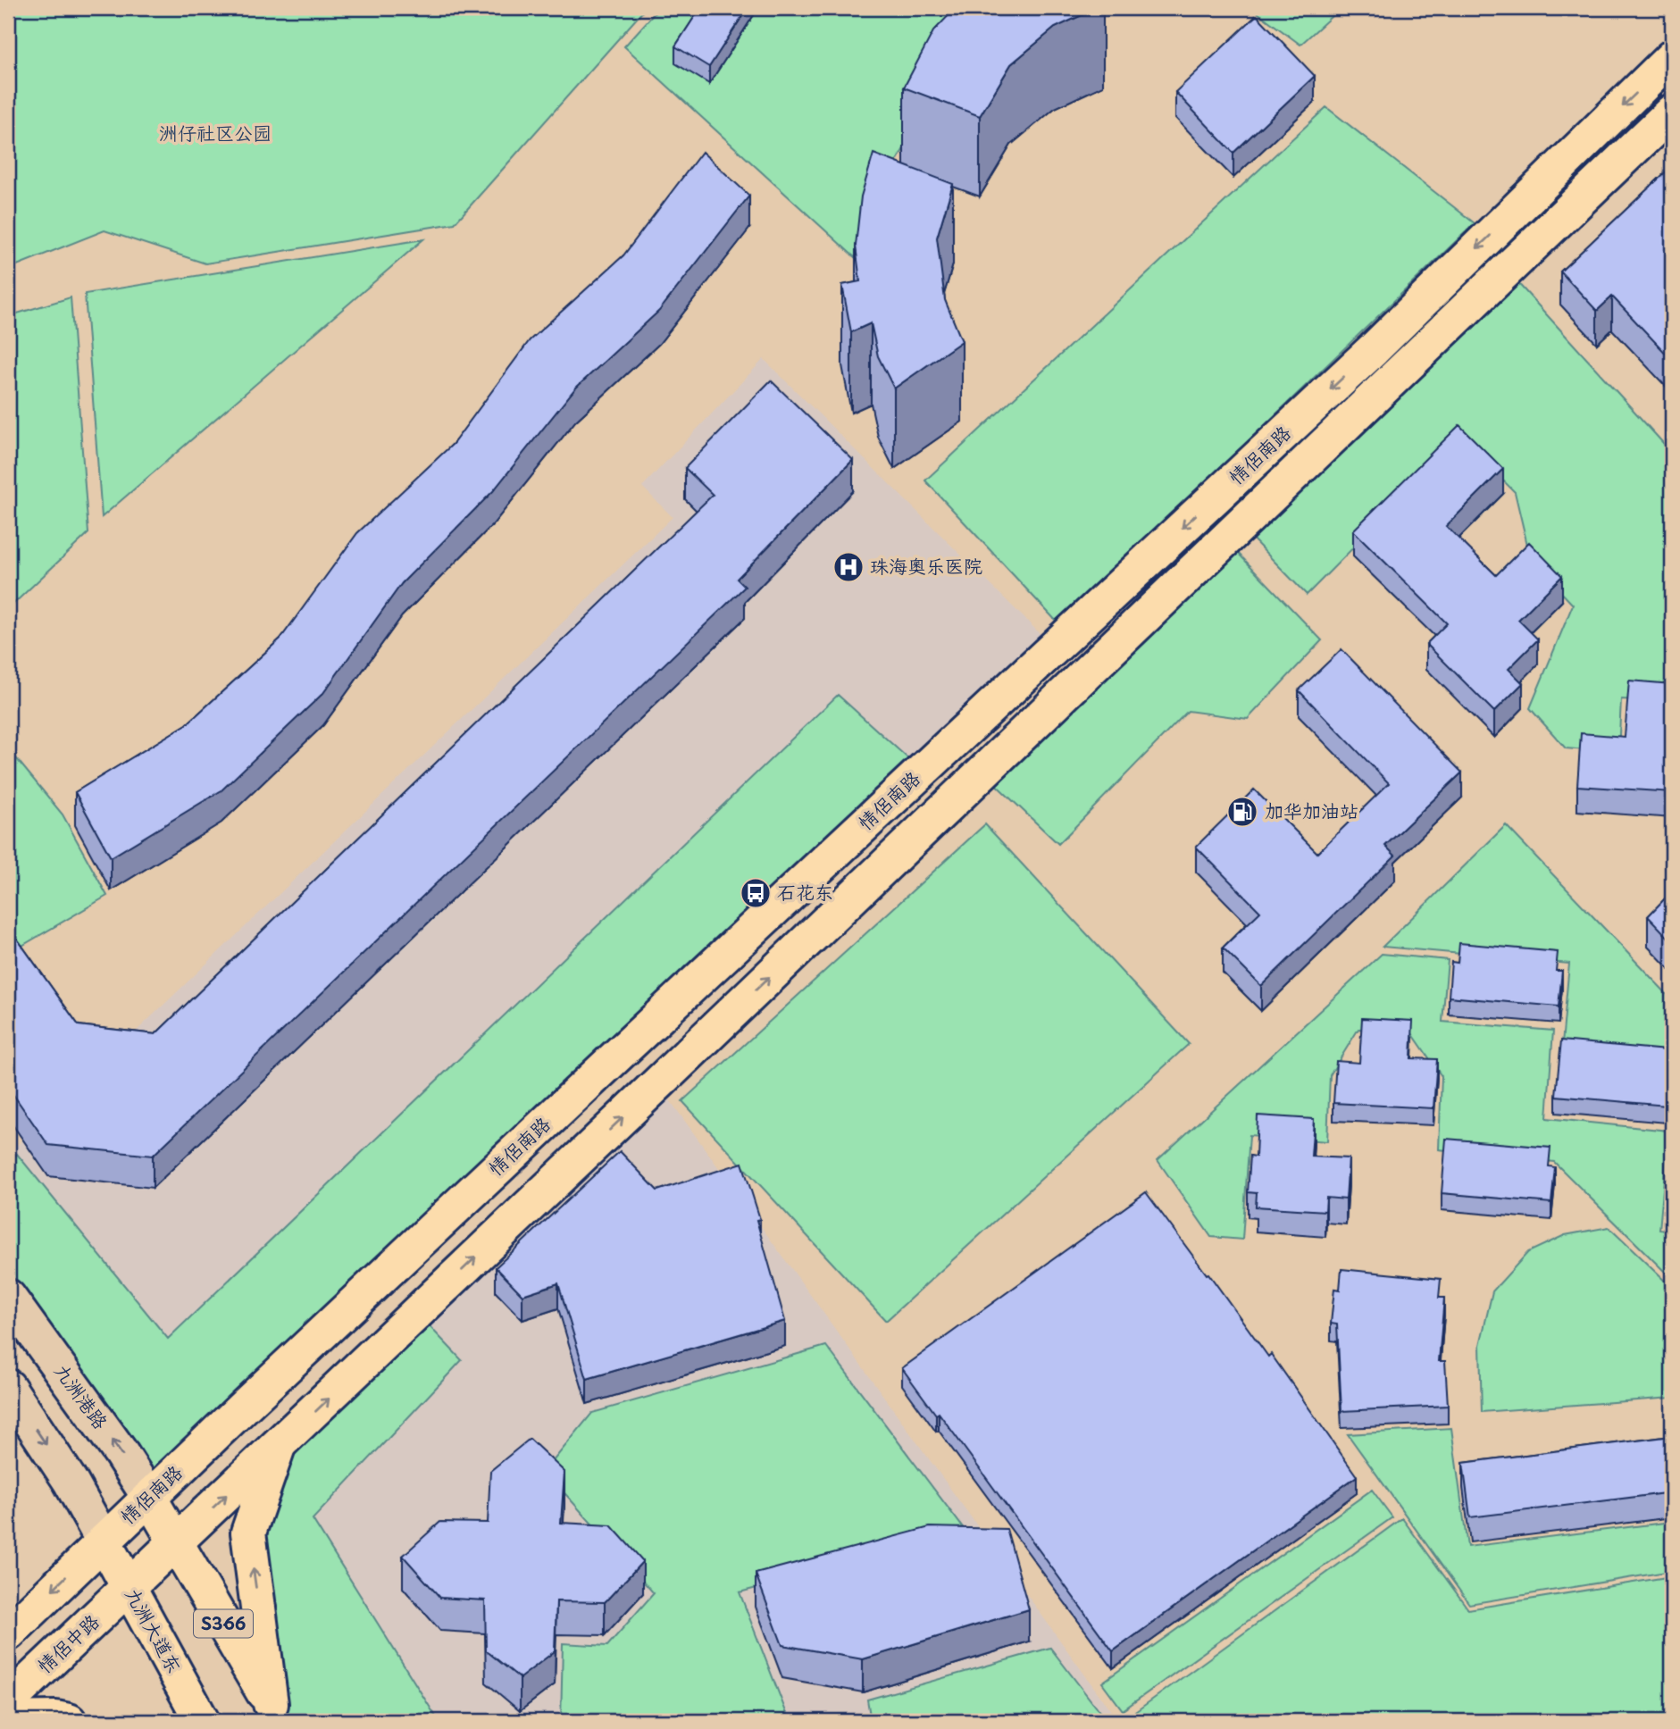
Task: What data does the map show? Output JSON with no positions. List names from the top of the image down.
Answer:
{
  "streets": {
    "main road": [
      "情侣南路",
      "S366",
      "九洲大道东",
      "情侣中路"
    ],
    "street": ["九洲港路"]
  },
  "crossings": [
    ["情侣南路", "九洲港路"],
    ["情侣南路", "S366"],
    ["情侣南路", "九洲大道东"],
    ["情侣南路", "情侣中路"],
    ["九洲大道东", "情侣中路"]
  ],
  "parks": ["洲仔社区公园"],
  "places": {
    "hospital": ["珠海奥乐医院"],
    "fuel station": ["加华加油站"],
    "bus stop": ["石花东"]
  }
}
